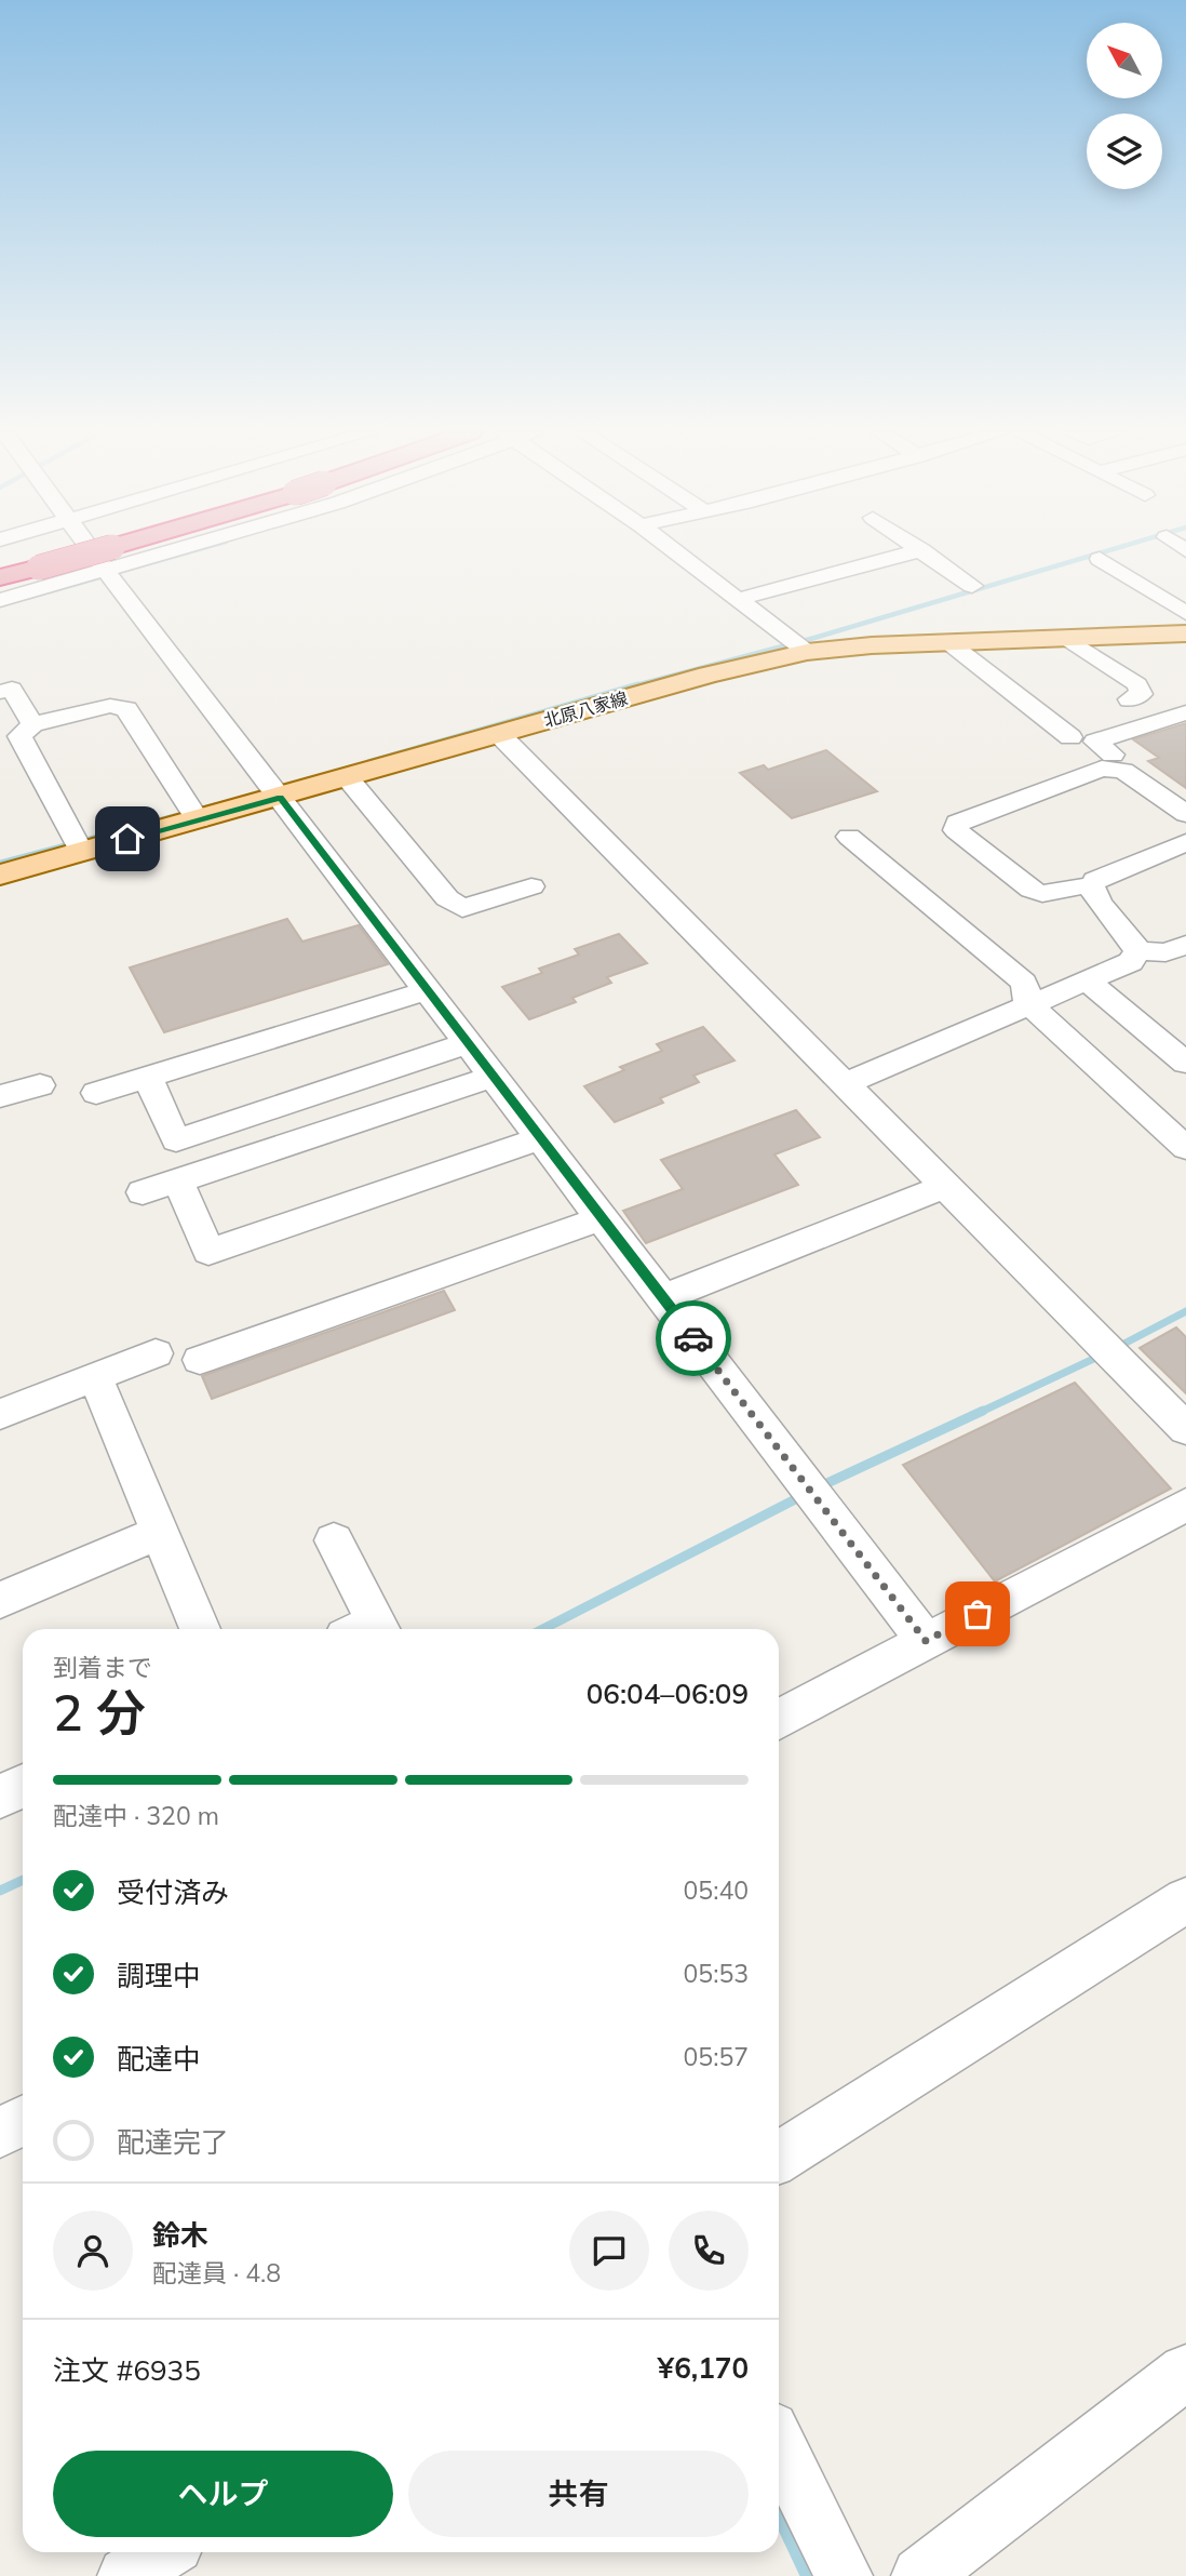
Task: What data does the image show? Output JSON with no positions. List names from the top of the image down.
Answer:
{
  "streets": {
    "main road": ["北原八家線"]
  },
  "north": "top left",
  "page": {
    "heading": ["2 分", "到着まで", "06:04–06:09"],
    "panel": [
      "鈴木",
      "配達員 · 4.8",
      "注文 #6935",
      "¥6,170"
    ],
    "bar": "配達中 · 320 m",
    "list": [
      ["受付済み", "05:40"],
      ["調理中", "05:53"],
      ["配達中", "05:57"],
      "配達完了"
    ],
    "buttons": ["ヘルプ", "共有"]
  }
}
